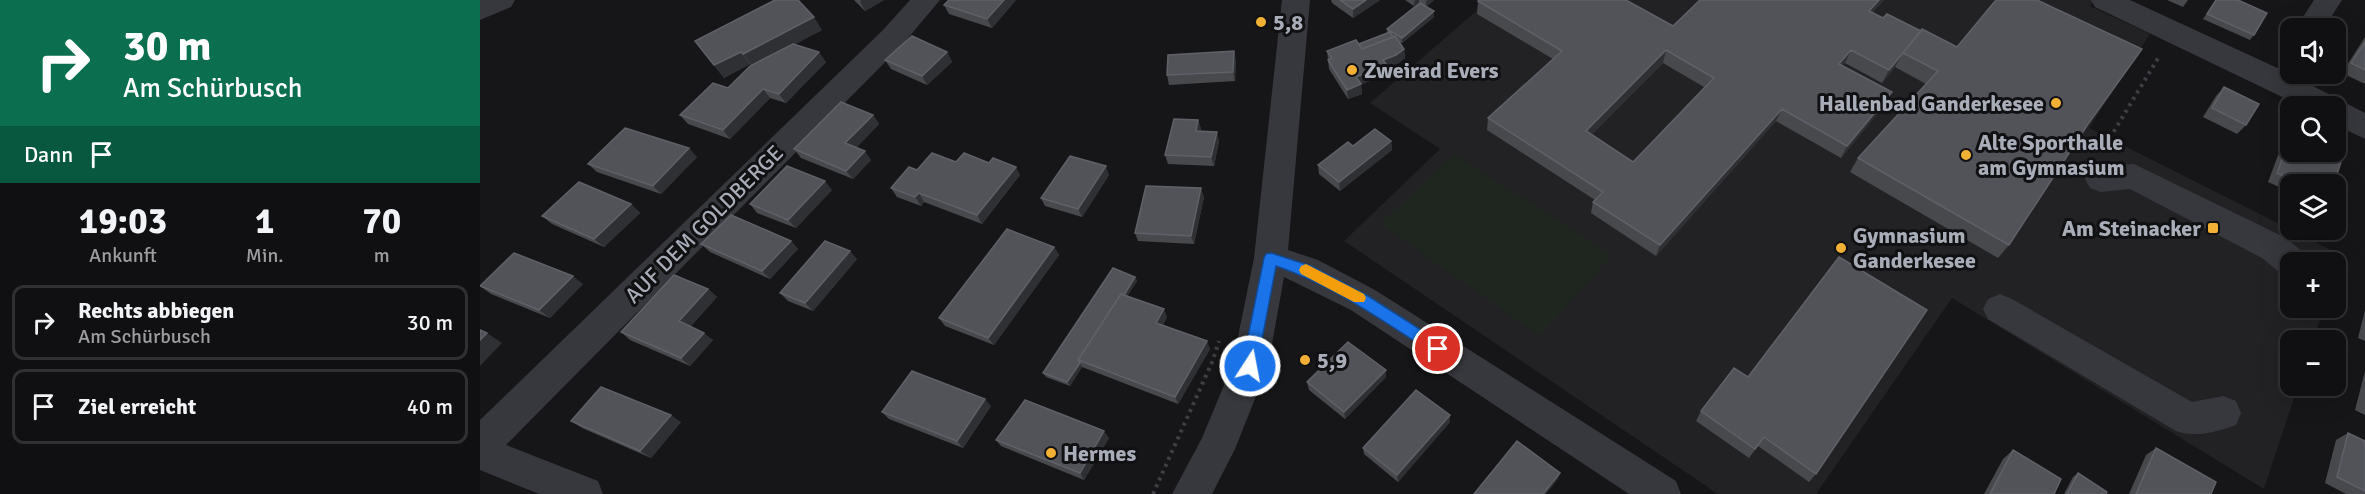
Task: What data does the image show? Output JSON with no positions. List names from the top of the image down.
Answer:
{
  "streets": {
    "street": ["AUF DEM GOLDBERGE"]
  },
  "places": {
    "other": [
      "5,8",
      "Zweirad Evers",
      "Hallenbad Ganderkesee",
      "Alte Sporthalle am Gymnasium",
      "Gymnasium Ganderkesee",
      "5,9",
      "Hermes"
    ],
    "transit": ["Am Steinacker"]
  },
  "page": {
    "turn": ["30 m", "Am Schürbusch"],
    "map_buttons": ["+", "−"],
    "then": "Dann",
    "eta": [
      "19:03",
      "Ankunft",
      "1",
      "Min.",
      "70",
      "m"
    ],
    "list": [
      {
        "name": "Rechts abbiegen",
        "note": "Am Schürbusch",
        "value": "30 m"
      },
      {
        "name": "Ziel erreicht",
        "value": "40 m"
      }
    ]
  }
}
